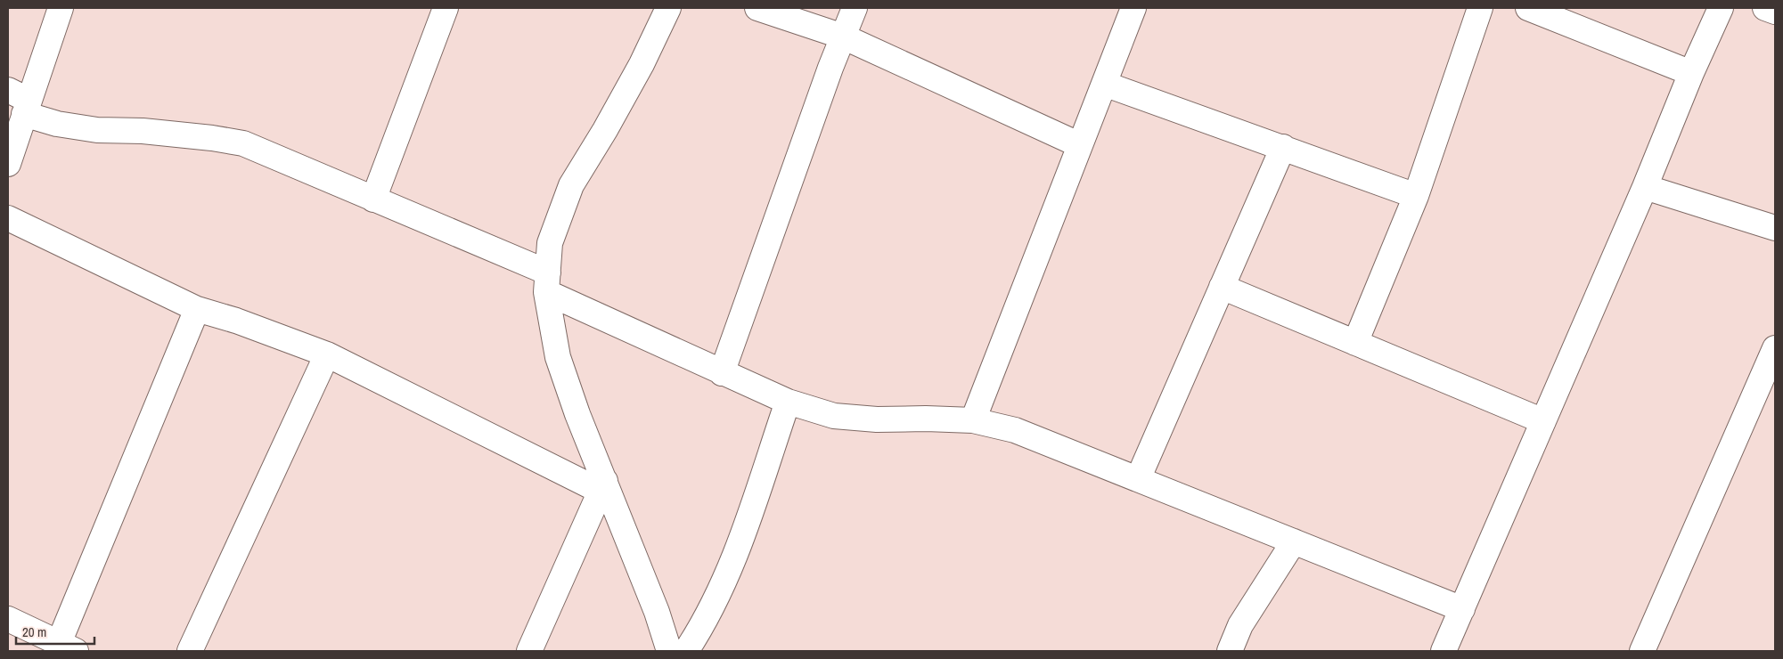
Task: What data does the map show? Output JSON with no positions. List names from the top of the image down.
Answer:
{
  "scale_bar": "20 m"
}
